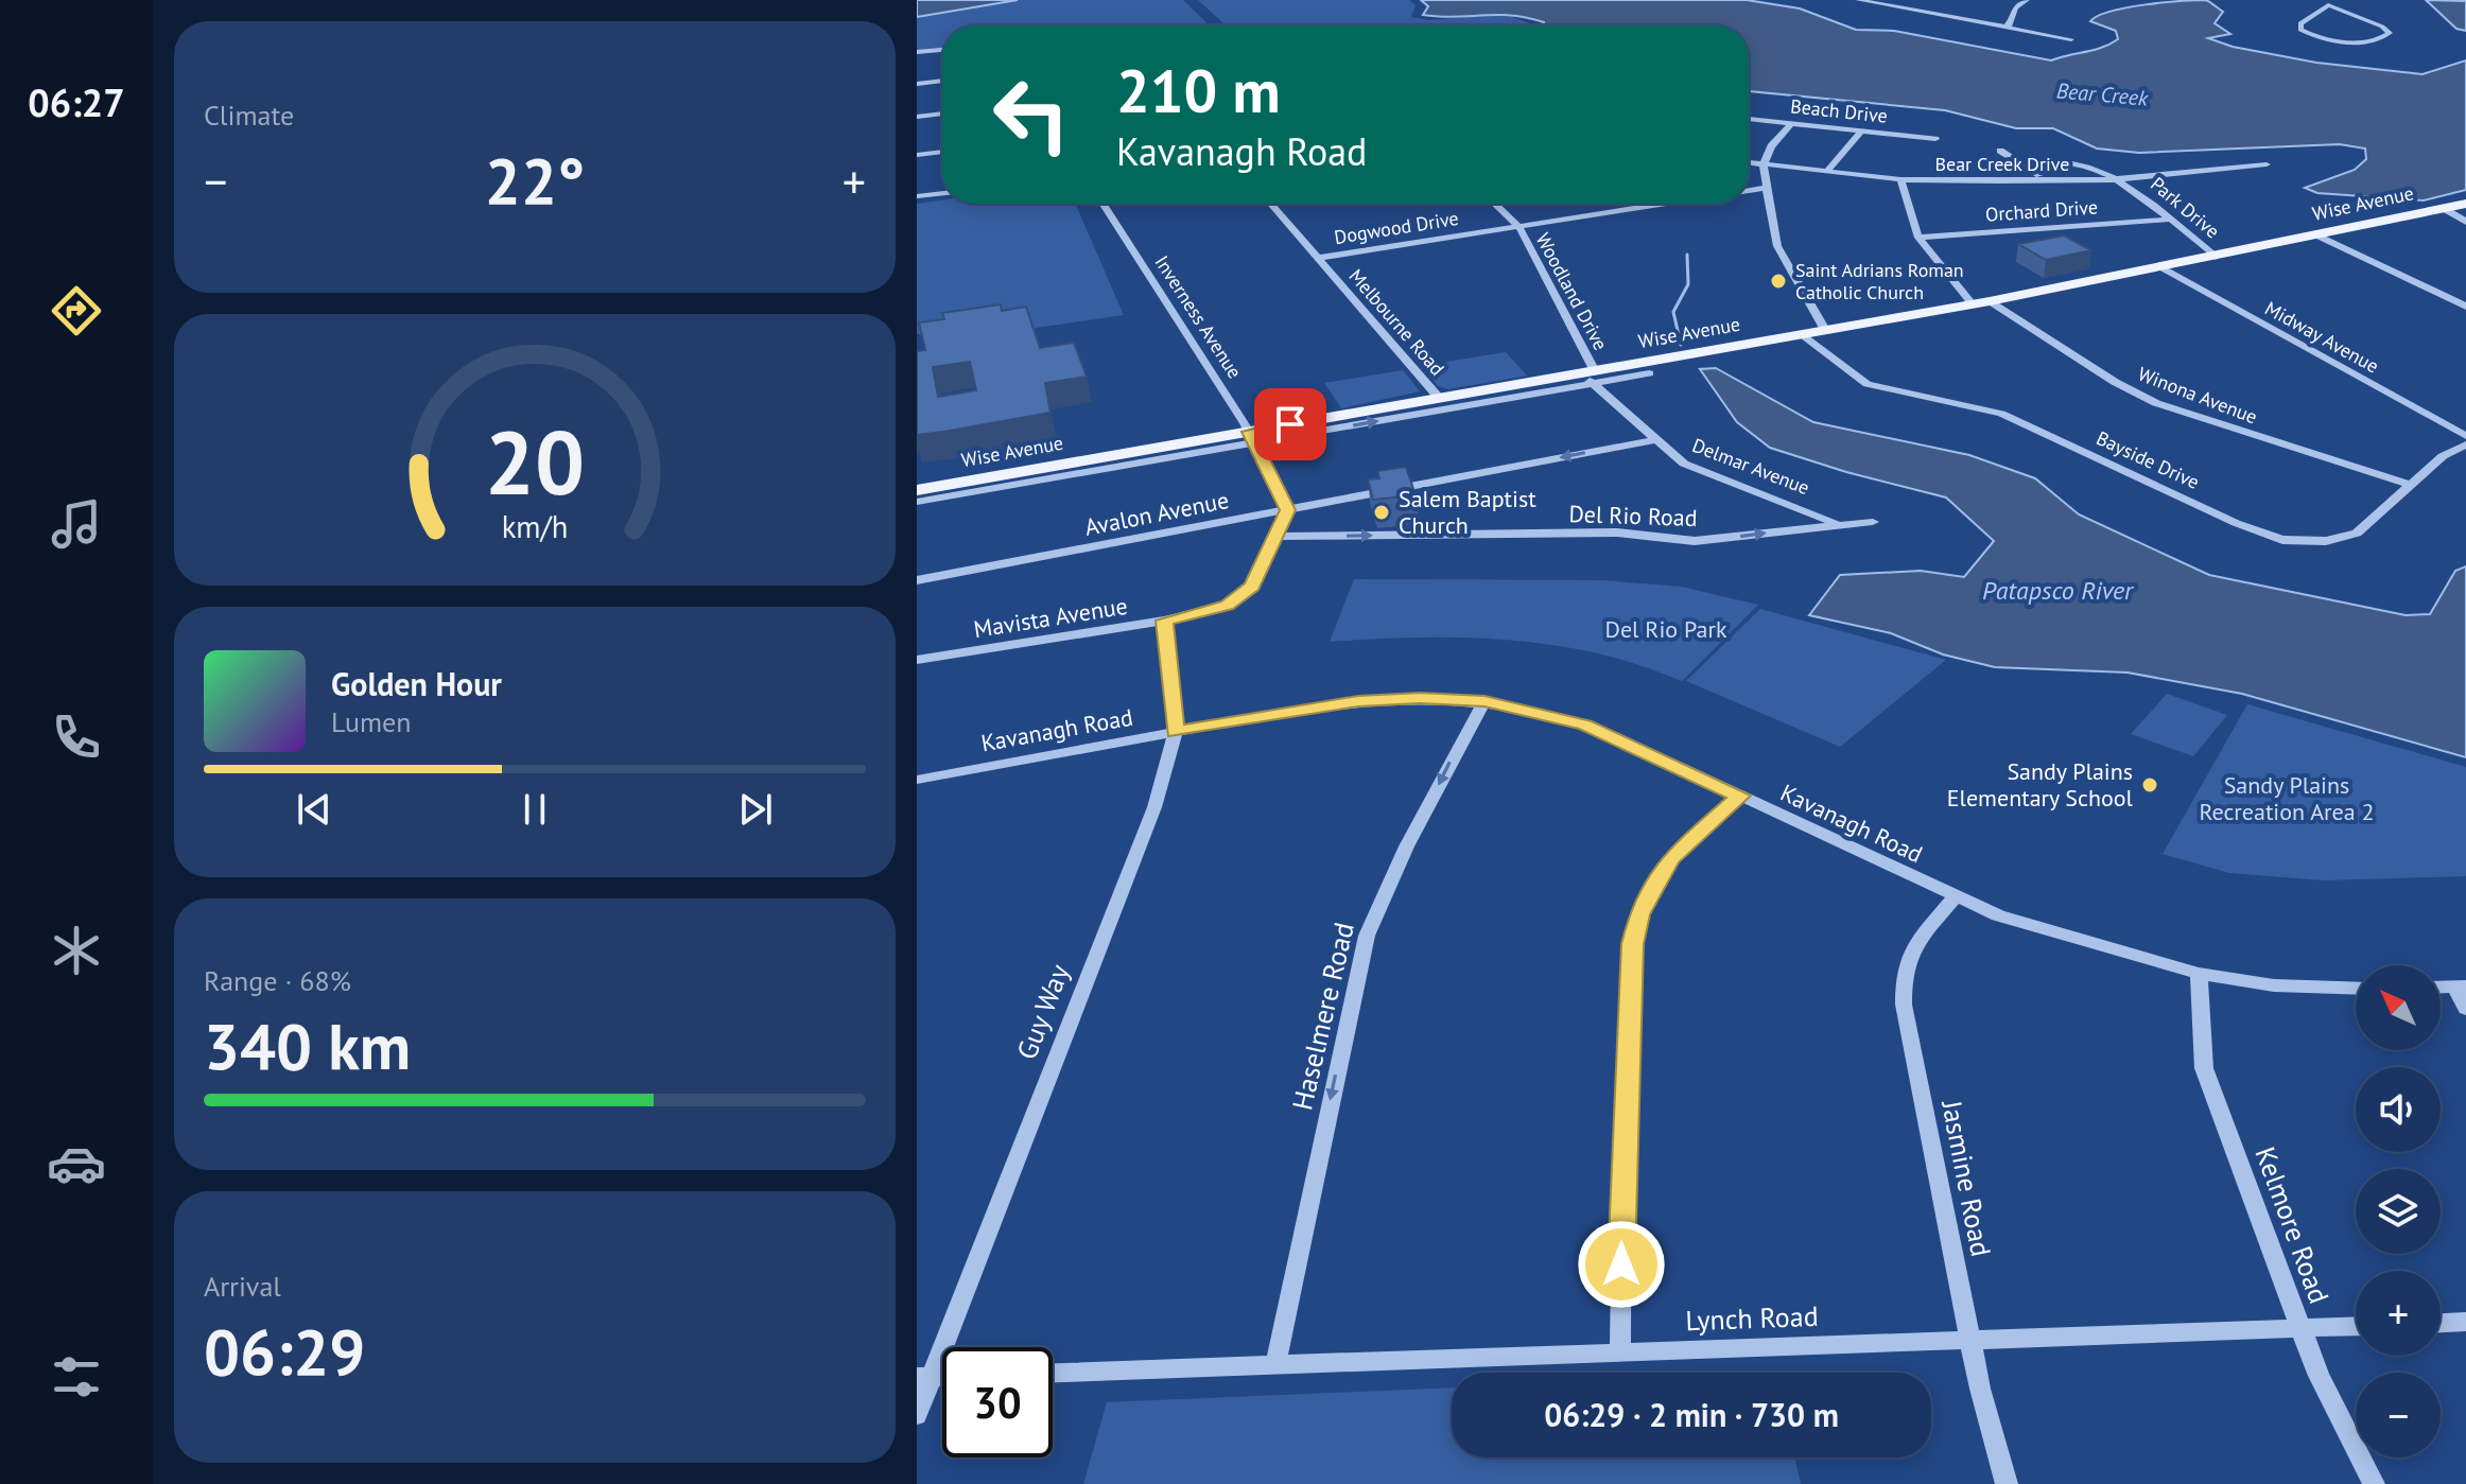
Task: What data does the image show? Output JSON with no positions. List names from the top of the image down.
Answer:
{
  "streets": {
    "main road": ["Wise Avenue"],
    "street": [
      "Beach Drive",
      "Bear Creek Drive",
      "Park Drive",
      "Orchard Drive",
      "Dogwood Drive",
      "Woodland Drive",
      "Inverness Avenue",
      "Melbourne Road",
      "Midway Avenue",
      "Winona Avenue",
      "Bayside Drive",
      "Delmar Avenue",
      "Avalon Avenue",
      "Del Rio Road",
      "Mavista Avenue",
      "Kavanagh Road",
      "Guy Way",
      "Haselmere Road",
      "Jasmine Road",
      "Kelmore Road",
      "Lynch Road"
    ]
  },
  "crossings": [
    ["Bear Creek Drive", "Park Drive"],
    ["Wise Avenue", "Park Drive"],
    ["Wise Avenue", "Woodland Drive"],
    ["Wise Avenue", "Inverness Avenue"],
    ["Wise Avenue", "Melbourne Road"],
    ["Wise Avenue", "Midway Avenue"],
    ["Wise Avenue", "Winona Avenue"],
    ["Wise Avenue", "Bayside Drive"],
    ["Wise Avenue", "Delmar Avenue"],
    ["Park Drive", "Orchard Drive"],
    ["Dogwood Drive", "Woodland Drive"],
    ["Dogwood Drive", "Melbourne Road"],
    ["Woodland Drive", "Delmar Avenue"],
    ["Inverness Avenue", "Avalon Avenue"],
    ["Inverness Avenue", "Mavista Avenue"],
    ["Winona Avenue", "Bayside Drive"],
    ["Delmar Avenue", "Avalon Avenue"],
    ["Delmar Avenue", "Del Rio Road"],
    ["Avalon Avenue", "Mavista Avenue"],
    ["Del Rio Road", "Mavista Avenue"],
    ["Mavista Avenue", "Guy Way"],
    ["Kavanagh Road", "Guy Way"],
    ["Kavanagh Road", "Haselmere Road"],
    ["Kavanagh Road", "Jasmine Road"],
    ["Kavanagh Road", "Kelmore Road"],
    ["Haselmere Road", "Lynch Road"],
    ["Jasmine Road", "Lynch Road"],
    ["Kelmore Road", "Lynch Road"]
  ],
  "one_way": ["Avalon Avenue", "Del Rio Road", "Haselmere Road"],
  "water": ["Bear Creek", "Patapsco River"],
  "parks": ["Del Rio Park", "Sandy Plains Recreation Area 2"],
  "places": ["Saint Adrians Roman Catholic Church", "Salem Baptist Church", "Sandy Plains Elementary School"],
  "north": "top left",
  "page": {
    "tabs": "06:27",
    "tile": [
      "Climate",
      ["Range · 68%", "340 km"],
      ["Arrival", "06:29"]
    ],
    "turn": ["210 m", "Kavanagh Road"],
    "heat": ["−", "22°", "+"],
    "song": ["Golden Hour", "Lumen"],
    "map_buttons": ["+", "−"],
    "limit": "30",
    "trip": "06:29 · 2 min · 730 m",
    "gauge": ["20", "km/h"]
  }
}
